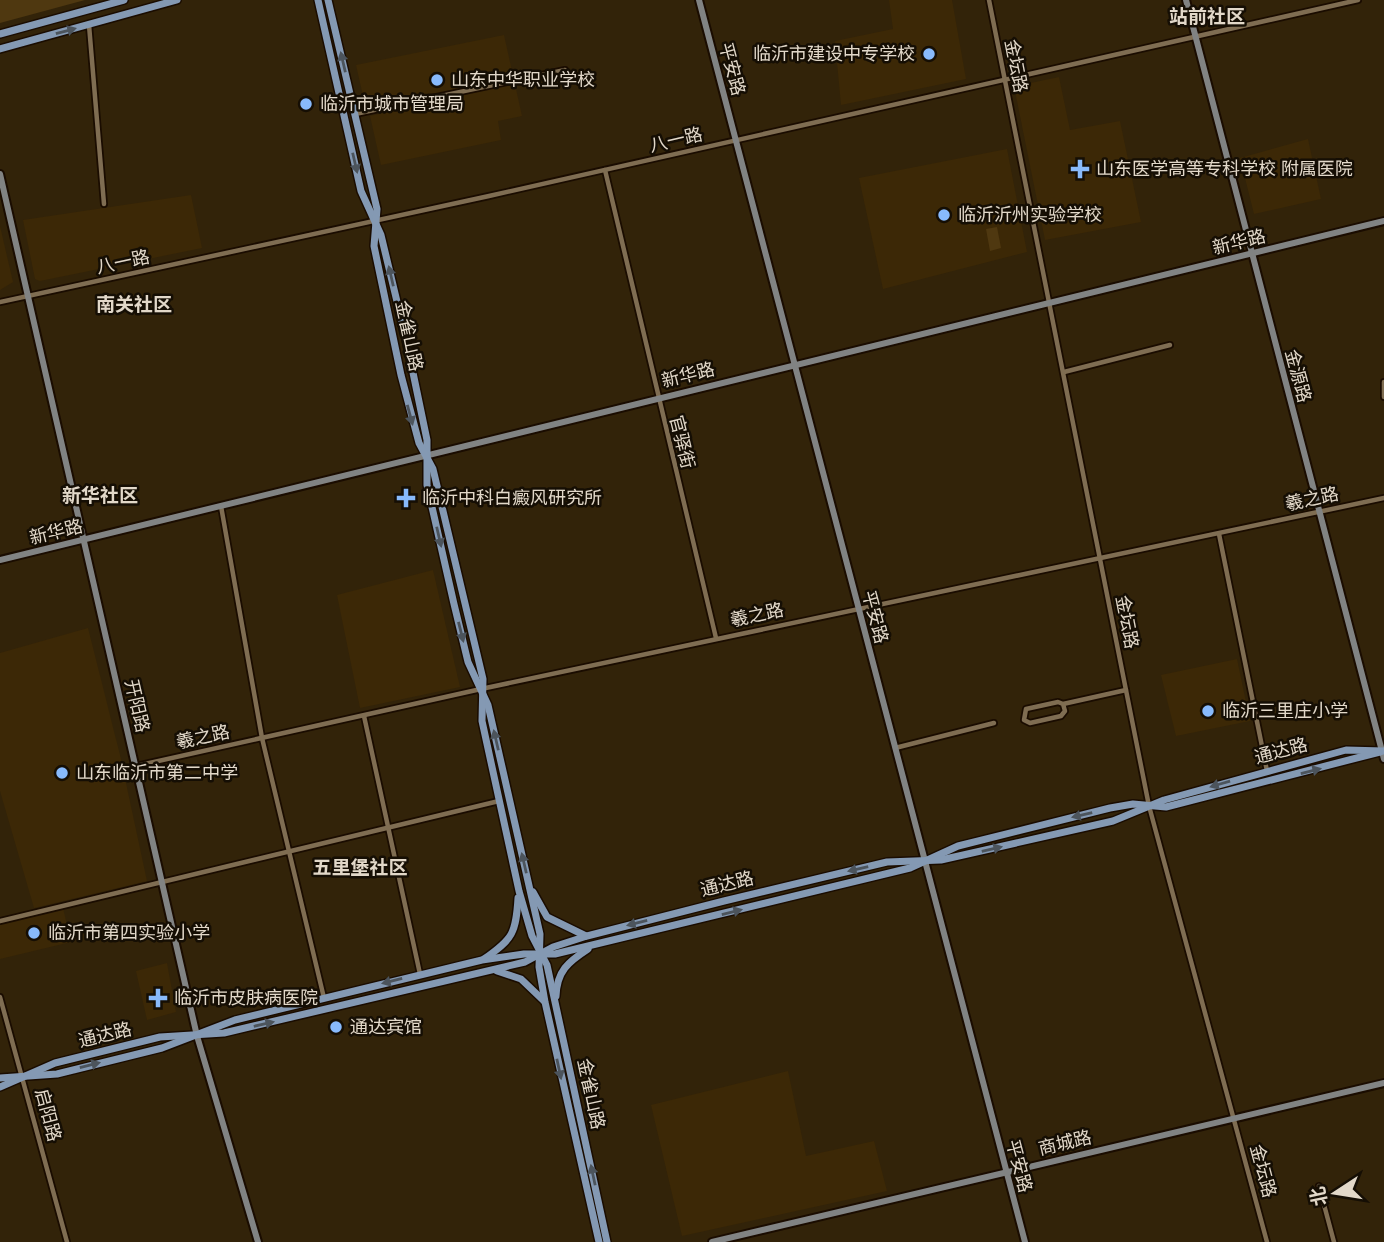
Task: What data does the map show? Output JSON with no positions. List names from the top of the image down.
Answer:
{
  "streets": {
    "main road": [
      "平安路",
      "新华路",
      "金雀山路",
      "金源路",
      "开阳路",
      "通达路",
      "商城路"
    ],
    "street": [
      "金坛路",
      "八一路",
      "官驿街",
      "羲之路",
      "启阳路"
    ]
  },
  "crossings": [
    ["金坛路", "八一路"],
    ["金坛路", "新华路"],
    ["金坛路", "羲之路"],
    ["金坛路", "通达路"],
    ["金坛路", "商城路"],
    ["平安路", "八一路"],
    ["平安路", "新华路"],
    ["平安路", "羲之路"],
    ["平安路", "通达路"],
    ["平安路", "商城路"],
    ["八一路", "金雀山路"],
    ["八一路", "金源路"],
    ["八一路", "官驿街"],
    ["八一路", "开阳路"],
    ["新华路", "金雀山路"],
    ["新华路", "金源路"],
    ["新华路", "官驿街"],
    ["新华路", "开阳路"],
    ["金雀山路", "羲之路"],
    ["金雀山路", "通达路"],
    ["金源路", "羲之路"],
    ["金源路", "通达路"],
    ["官驿街", "羲之路"],
    ["羲之路", "开阳路"],
    ["开阳路", "通达路"],
    ["通达路", "启阳路"]
  ],
  "districts": [
    "站前社区",
    "南关社区",
    "新华社区",
    "五里堡社区"
  ],
  "places": {
    "other": [
      "临沂市建设中专学校",
      "山东中华职业学校",
      "临沂市城市管理局",
      "临沂沂州实验学校",
      "临沂三里庄小学",
      "山东临沂市第二中学",
      "临沂市第四实验小学",
      "通达宾馆"
    ],
    "health": ["山东医学高等专科学校 附属医院", "临沂中科白癜风研究所", "临沂市皮肤病医院"]
  },
  "north": "left"
}
